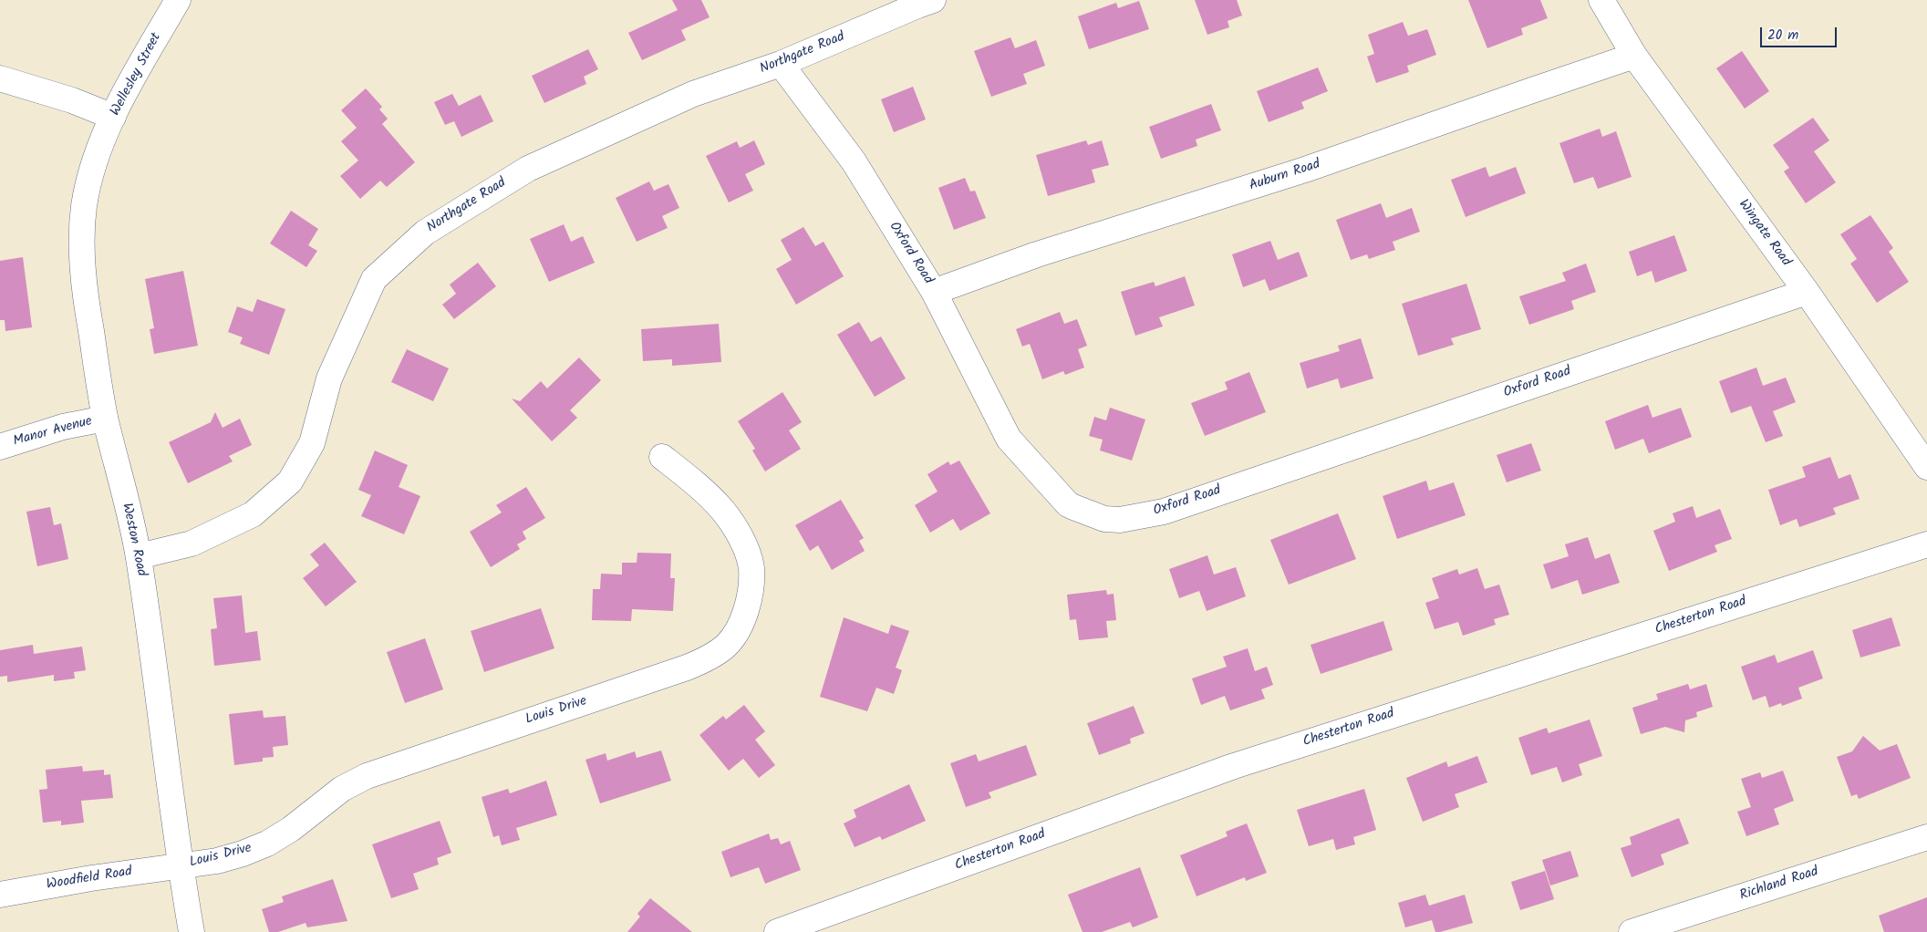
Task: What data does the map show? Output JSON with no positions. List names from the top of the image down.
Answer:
{
  "streets": {
    "street": [
      "Northgate Road",
      "Wellesley Street",
      "Auburn Road",
      "Wingate Road",
      "Oxford Road",
      "Manor Avenue",
      "Weston Road",
      "Chesterton Road",
      "Louis Drive",
      "Woodfield Road",
      "Richland Road"
    ]
  },
  "crossings": [
    ["Northgate Road", "Oxford Road"],
    ["Northgate Road", "Weston Road"],
    ["Wellesley Street", "Weston Road"],
    ["Auburn Road", "Wingate Road"],
    ["Auburn Road", "Oxford Road"],
    ["Wingate Road", "Oxford Road"],
    ["Manor Avenue", "Weston Road"],
    ["Weston Road", "Louis Drive"],
    ["Weston Road", "Woodfield Road"],
    ["Louis Drive", "Woodfield Road"]
  ],
  "scale_bar": "20 m"
}
